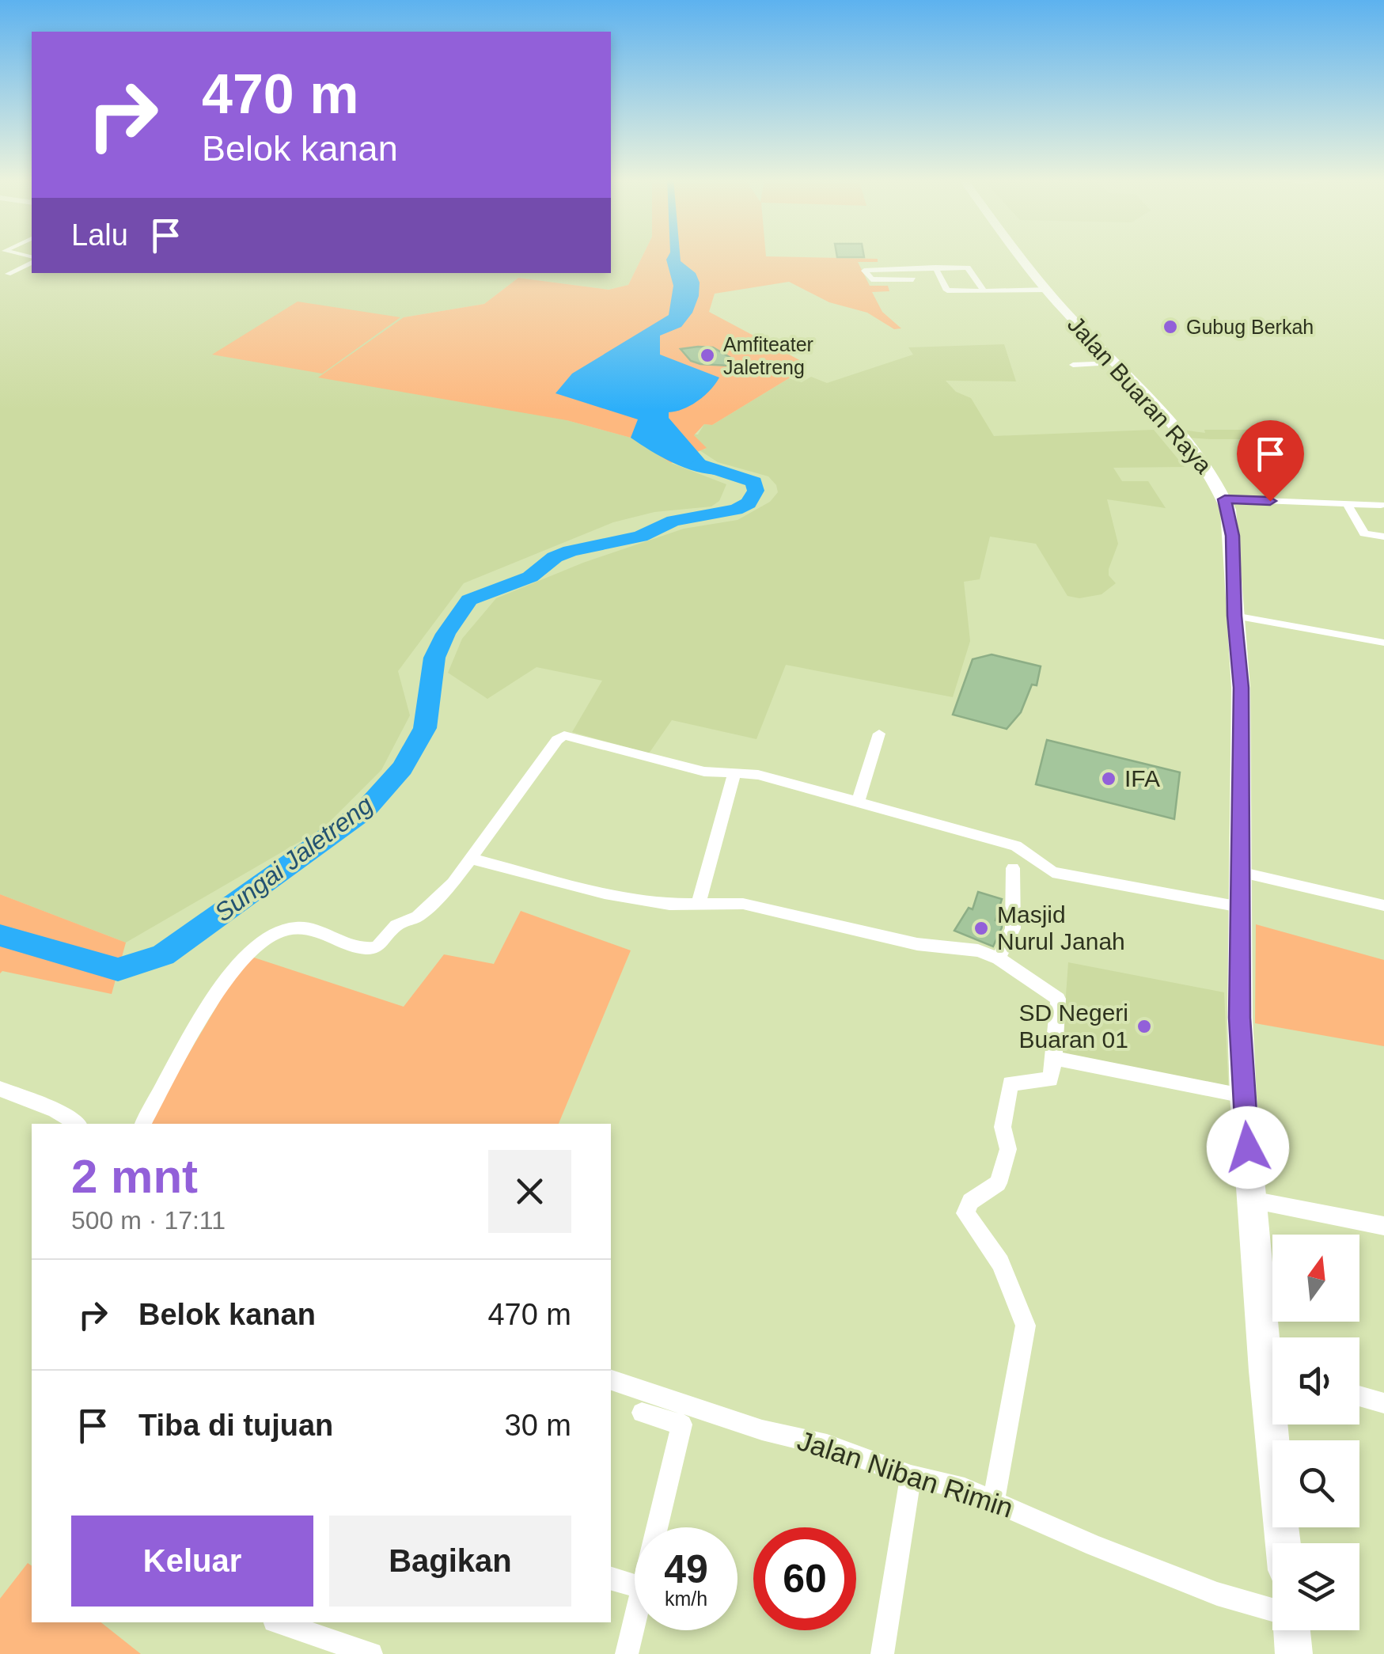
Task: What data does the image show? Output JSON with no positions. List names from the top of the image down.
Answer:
{
  "streets": {
    "main road": ["Jalan Buaran Raya"],
    "street": ["Jalan Niban Rimin"]
  },
  "water": ["Sungai Jaletreng"],
  "places": [
    "Gubug Berkah",
    "Amfiteater Jaletreng",
    "IFA",
    "Masjid Nurul Janah",
    "SD Negeri Buaran 01"
  ],
  "north": "top",
  "page": {
    "turn": ["470 m", "Belok kanan"],
    "then": "Lalu",
    "heading": ["2 mnt", "500 m · 17:11"],
    "list": [
      {
        "name": "Belok kanan",
        "value": "470 m"
      },
      {
        "name": "Tiba di tujuan",
        "value": "30 m"
      }
    ],
    "buttons": ["Keluar", "Bagikan"],
    "speed": "49 km/h",
    "limit": "60"
  }
}
